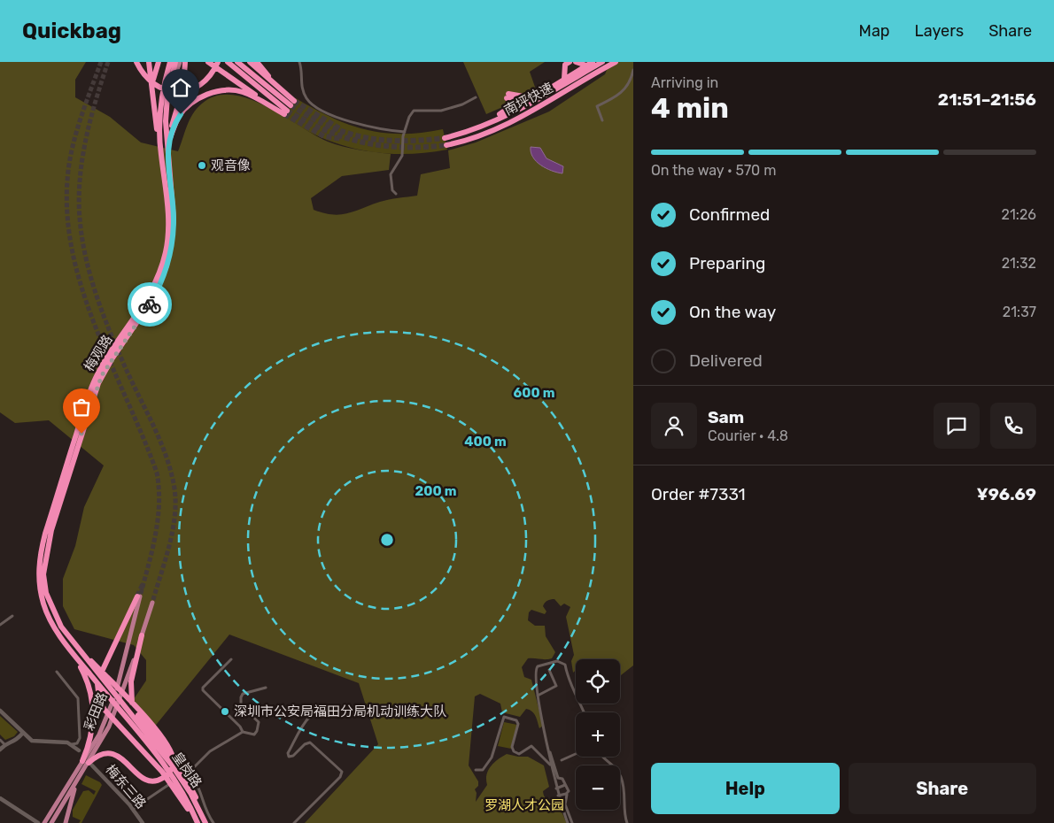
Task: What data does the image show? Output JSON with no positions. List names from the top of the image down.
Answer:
{
  "streets": {
    "highway": ["南坪快速", "梅观路", "皇岗路"],
    "main road": ["彩田路"],
    "street": ["梅东三路"]
  },
  "crossings": [
    ["梅观路", "皇岗路"],
    ["彩田路", "梅东三路"]
  ],
  "parks": ["罗湖人才公园"],
  "places": ["观音像", "深圳市公安局福田分局机动训练大队"],
  "page": {
    "header": "Quickbag",
    "nav": ["Map", "Layers", "Share"],
    "heading": ["4 min", "Arriving in", "21:51–21:56"],
    "panel": [
      "Sam",
      "Courier · 4.8",
      "Order #7331",
      "¥96.69"
    ],
    "bar": "On the way · 570 m",
    "list": [
      ["Confirmed", "21:26"],
      ["Preparing", "21:32"],
      ["On the way", "21:37"],
      "Delivered"
    ],
    "map_buttons": ["+", "−"],
    "buttons": ["Help", "Share"]
  },
  "rings": ["600 m", "400 m", "200 m"]
}
